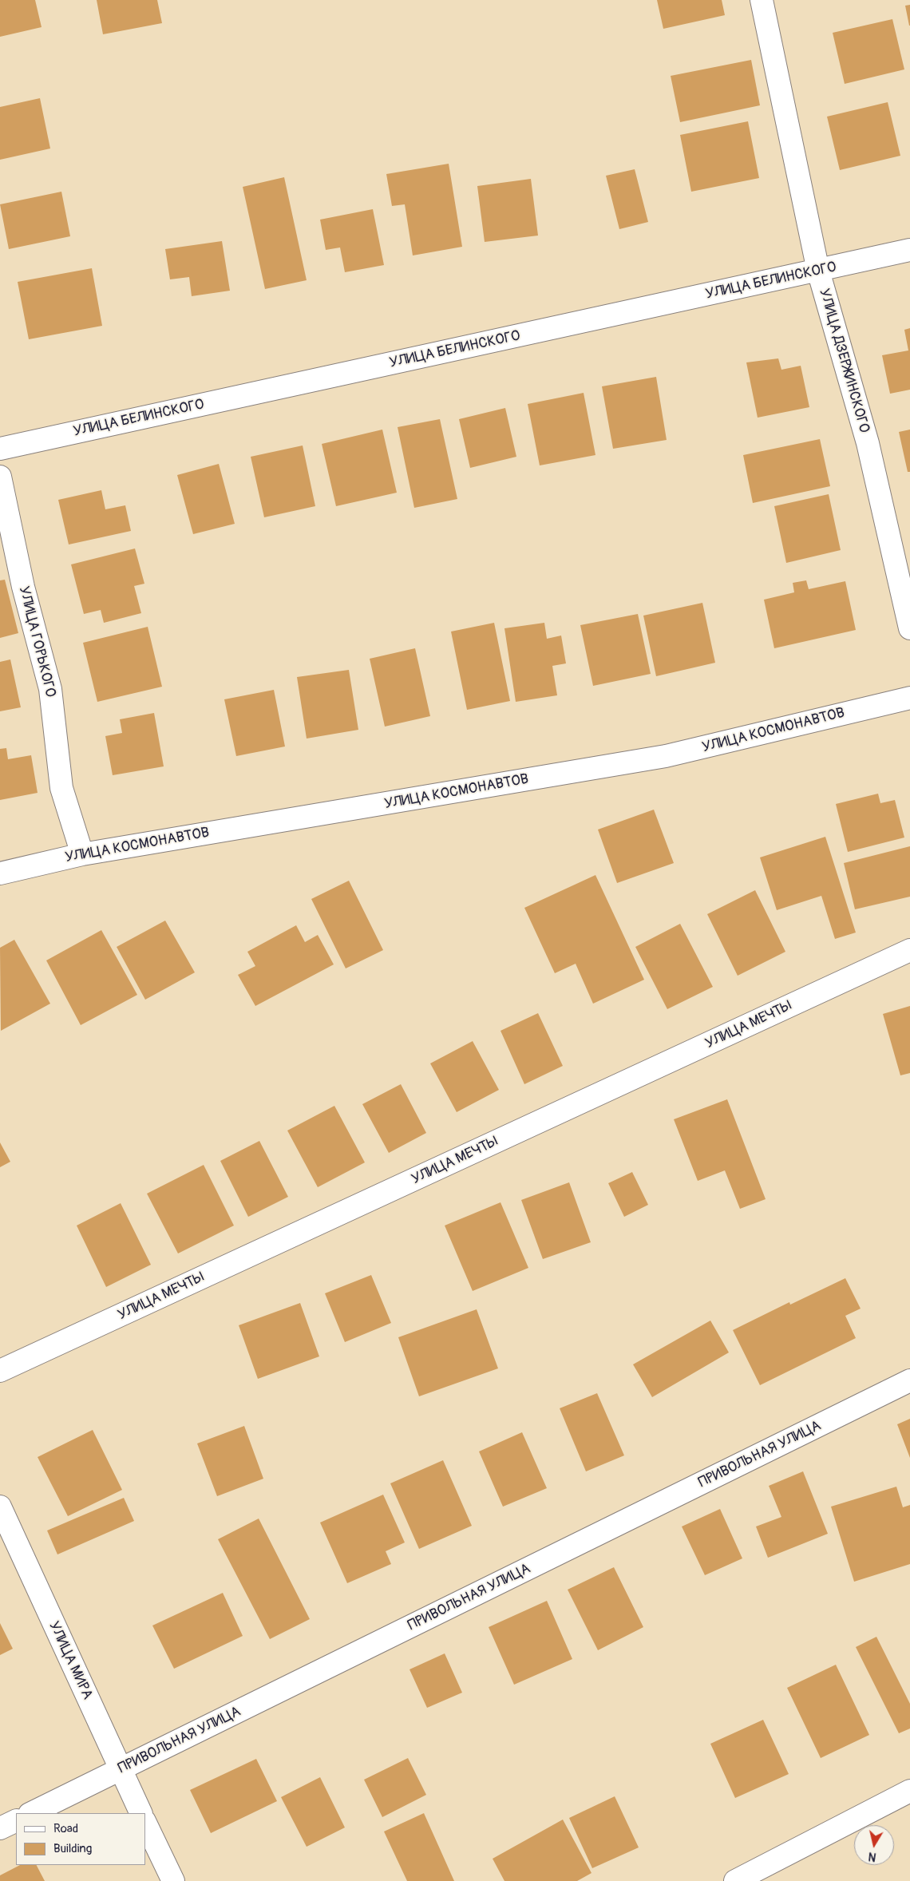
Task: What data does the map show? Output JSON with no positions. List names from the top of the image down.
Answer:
{
  "streets": {
    "street": [
      "УЛИЦА БЕЛИНСКОГО",
      "УЛИЦА ДЗЕРЖИНСКОГО",
      "УЛИЦА ГОРЬКОГО",
      "УЛИЦА КОСМОНАВТОВ",
      "УЛИЦА МЕЧТЫ",
      "ПРИВОЛЬНАЯ УЛИЦА",
      "УЛИЦА МИРА"
    ]
  },
  "crossings": [
    ["УЛИЦА БЕЛИНСКОГО", "УЛИЦА ДЗЕРЖИНСКОГО"],
    ["УЛИЦА ГОРЬКОГО", "УЛИЦА КОСМОНАВТОВ"],
    ["ПРИВОЛЬНАЯ УЛИЦА", "УЛИЦА МИРА"]
  ],
  "legend": ["Road", "Building"],
  "north": "bottom"
}
